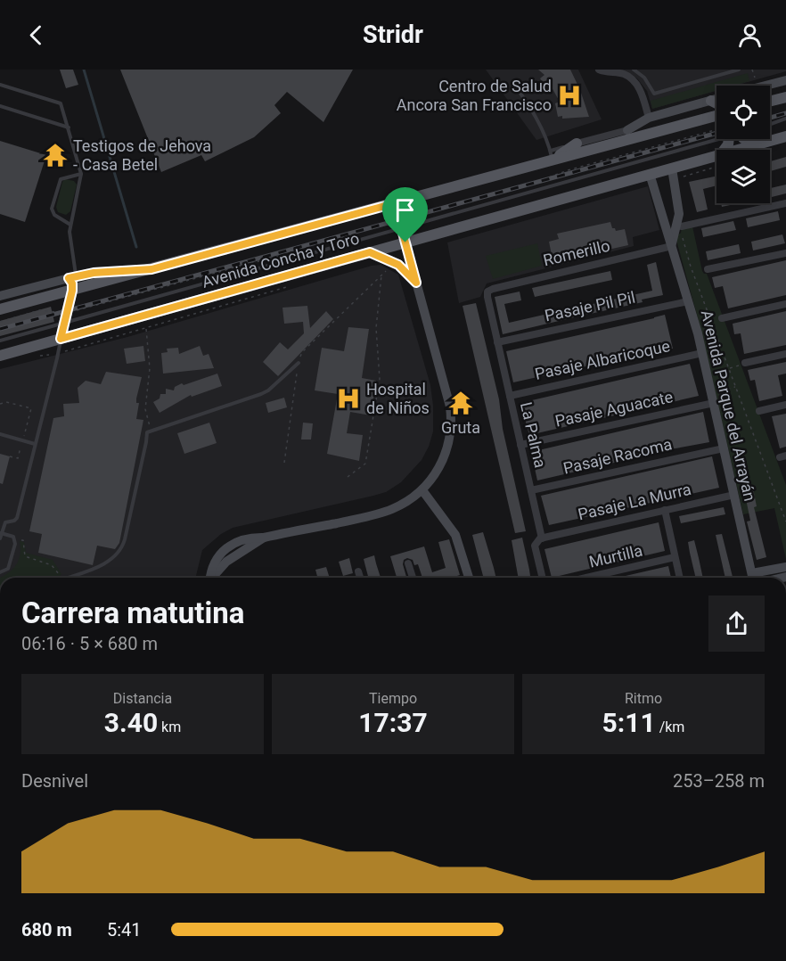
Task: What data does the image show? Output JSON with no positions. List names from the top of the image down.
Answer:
{
  "streets": {
    "main road": ["Avenida Concha y Toro"],
    "street": [
      "Romerillo",
      "Pasaje Pil Pil",
      "Pasaje Albaricoque",
      "Avenida Parque del Arrayán",
      "Pasaje Aguacate",
      "La Palma",
      "Pasaje Racoma",
      "Pasaje La Murra",
      "Murtilla"
    ]
  },
  "crossings": [
    ["Romerillo", "Avenida Parque del Arrayán"],
    ["Romerillo", "La Palma"],
    ["Avenida Concha y Toro", "Avenida Parque del Arrayán"],
    ["Pasaje Pil Pil", "Avenida Parque del Arrayán"],
    ["Pasaje Pil Pil", "La Palma"],
    ["Pasaje Albaricoque", "Avenida Parque del Arrayán"],
    ["Pasaje Albaricoque", "La Palma"],
    ["Avenida Parque del Arrayán", "Pasaje Aguacate"],
    ["Avenida Parque del Arrayán", "Pasaje Racoma"],
    ["Avenida Parque del Arrayán", "Pasaje La Murra"],
    ["Pasaje Aguacate", "La Palma"],
    ["La Palma", "Pasaje Racoma"],
    ["La Palma", "Pasaje La Murra"]
  ],
  "places": {
    "hospital": ["Centro de Salud Ancora San Francisco", "Hospital de Niños"],
    "temple": ["Testigos de Jehova - Casa Betel", "Gruta"]
  },
  "page": {
    "header": "Stridr",
    "heading": ["Carrera matutina", "06:16 · 5 × 680 m"],
    "stats": [
      ["Distancia", "3.40 km"],
      ["Tiempo", "17:37"],
      ["Ritmo", "5:11 /km"]
    ],
    "chart": ["Desnivel", "253–258 m"],
    "list": [
      {
        "name": "680 m",
        "note": "5:41"
      }
    ]
  }
}
